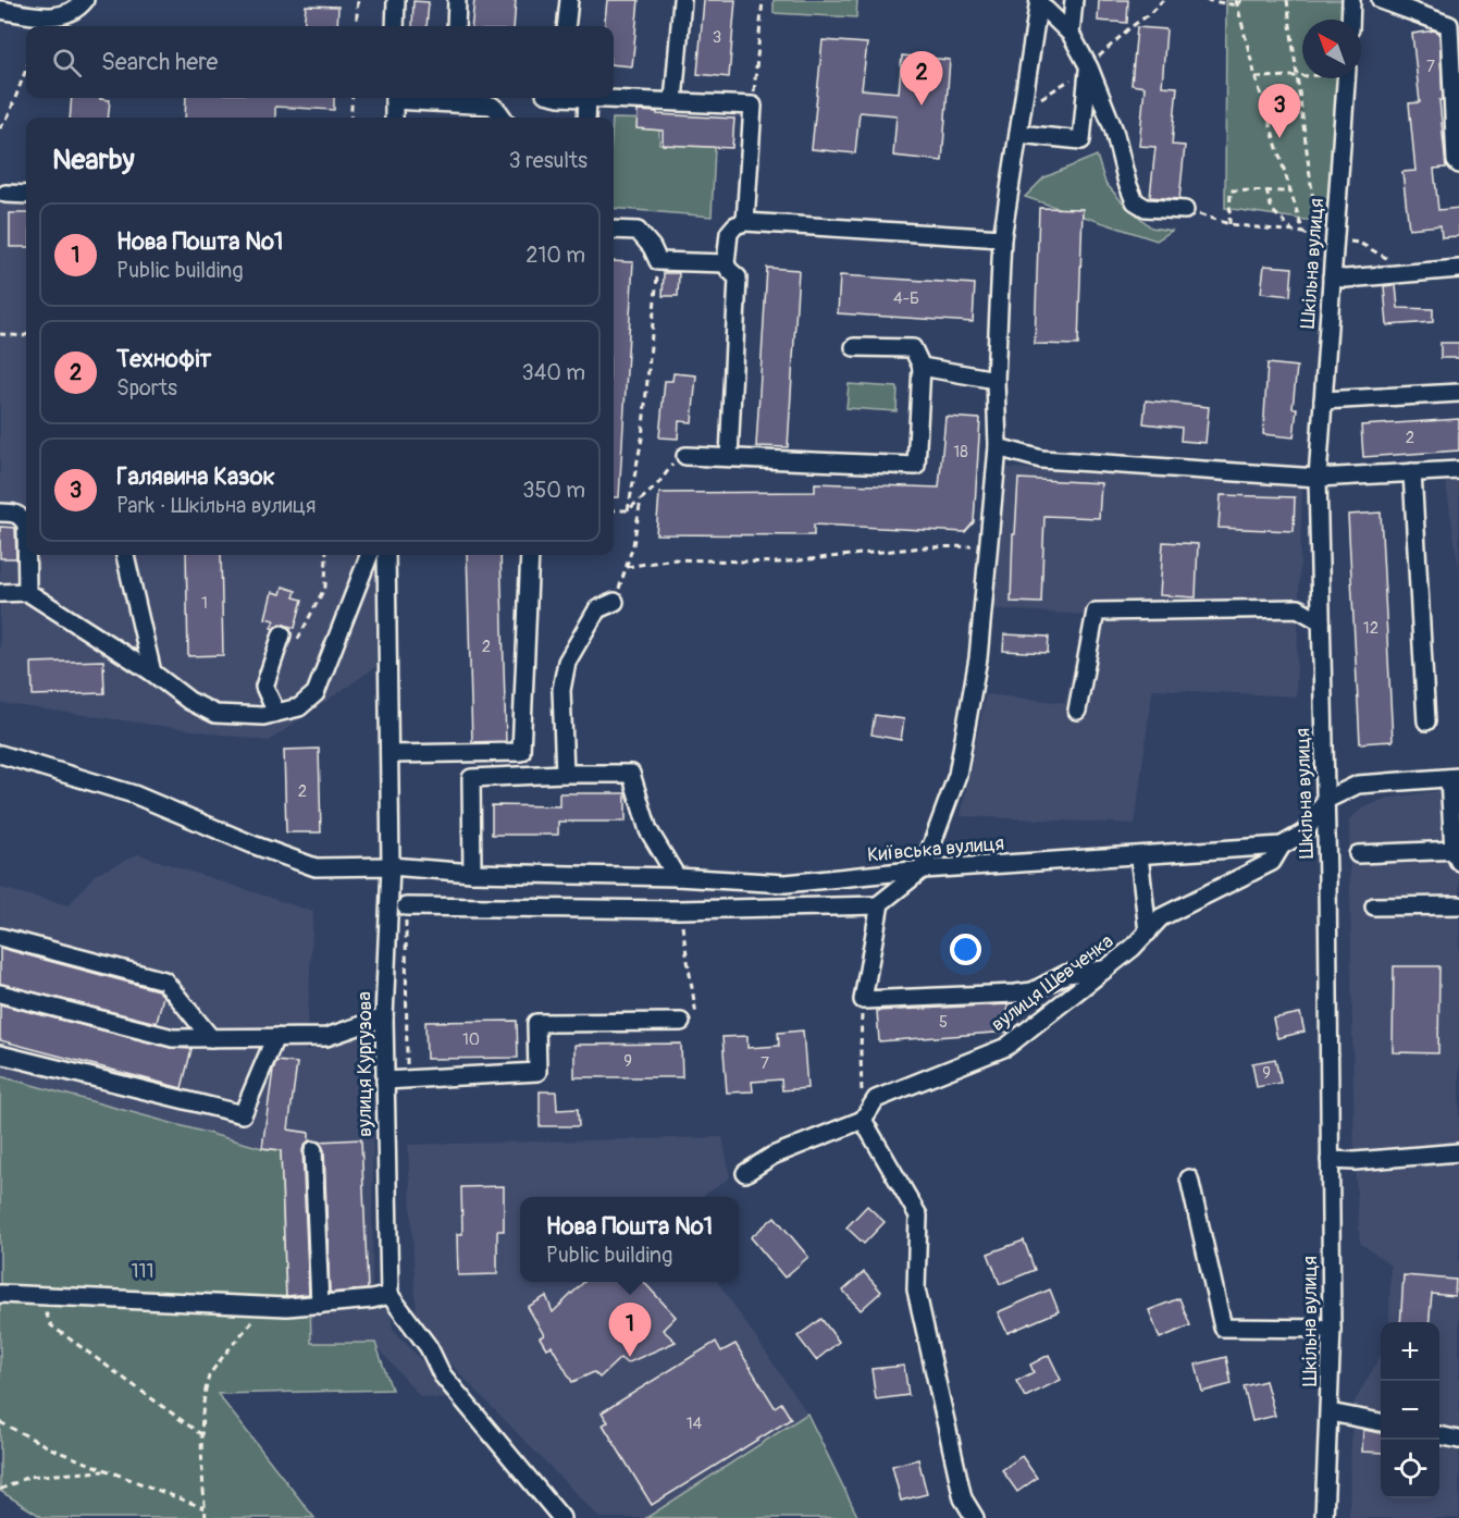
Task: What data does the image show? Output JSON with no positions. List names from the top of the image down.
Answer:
{
  "streets": {
    "street": [
      "Шкільна вулиця",
      "Київська вулиця",
      "вулиця Шевченка",
      "вулиця Кургузова"
    ]
  },
  "crossings": [
    ["Київська вулиця", "вулиця Шевченка"],
    ["Київська вулиця", "вулиця Кургузова"]
  ],
  "parks": ["111"],
  "house_numbers": [
    "3",
    "7",
    "4-Б",
    "2",
    "18",
    "1",
    "12",
    "2",
    "2",
    "5",
    "10",
    "9",
    "7",
    "9",
    "14"
  ],
  "north": "top left",
  "page": {
    "search": "Search here",
    "pins": ["2", "3", "1"],
    "heading": ["Nearby", "3 results"],
    "list": [
      {
        "mark": "1",
        "name": "Нова Пошта №1",
        "note": "Public building",
        "value": "210 m"
      },
      {
        "mark": "2",
        "name": "Технофіт",
        "note": "Sports",
        "value": "340 m"
      },
      {
        "mark": "3",
        "name": "Галявина Казок",
        "note": "Park · Шкільна вулиця",
        "value": "350 m"
      }
    ],
    "popup": ["Нова Пошта №1", "Public building"],
    "map_buttons": ["+", "−"]
  }
}
